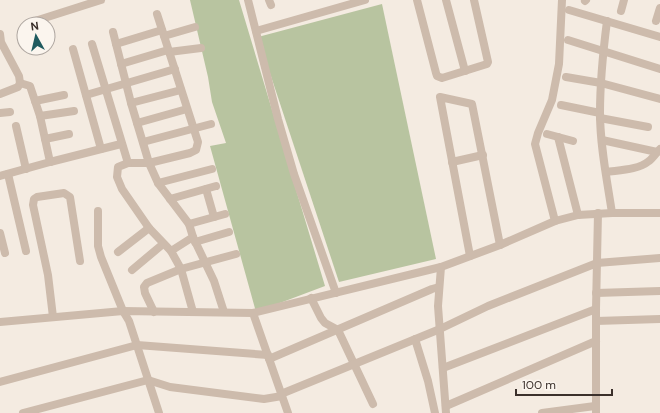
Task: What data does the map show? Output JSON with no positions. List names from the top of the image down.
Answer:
{
  "scale_bar": "100 m",
  "north": "top"
}
